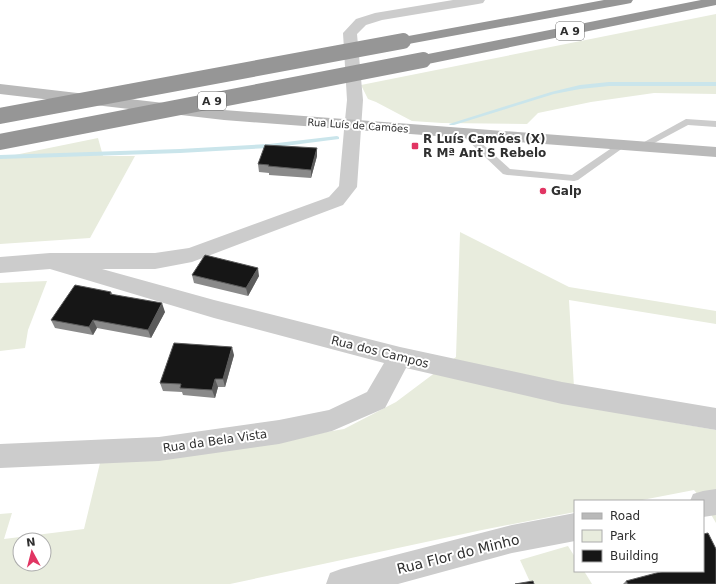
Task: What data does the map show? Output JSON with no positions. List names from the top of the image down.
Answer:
{
  "streets": {
    "highway": ["A 9"],
    "main road": ["Rua Luís de Camões"],
    "street": ["Rua dos Campos", "Rua da Bela Vista", "Rua Flor do Minho"]
  },
  "crossings": [
    ["Rua dos Campos", "Rua da Bela Vista"]
  ],
  "places": {
    "transit": ["R Luís Camões (X) R Mª Ant S Rebelo"],
    "other": ["Galp"]
  },
  "legend": ["Road", "Park", "Building"],
  "north": "top"
}
